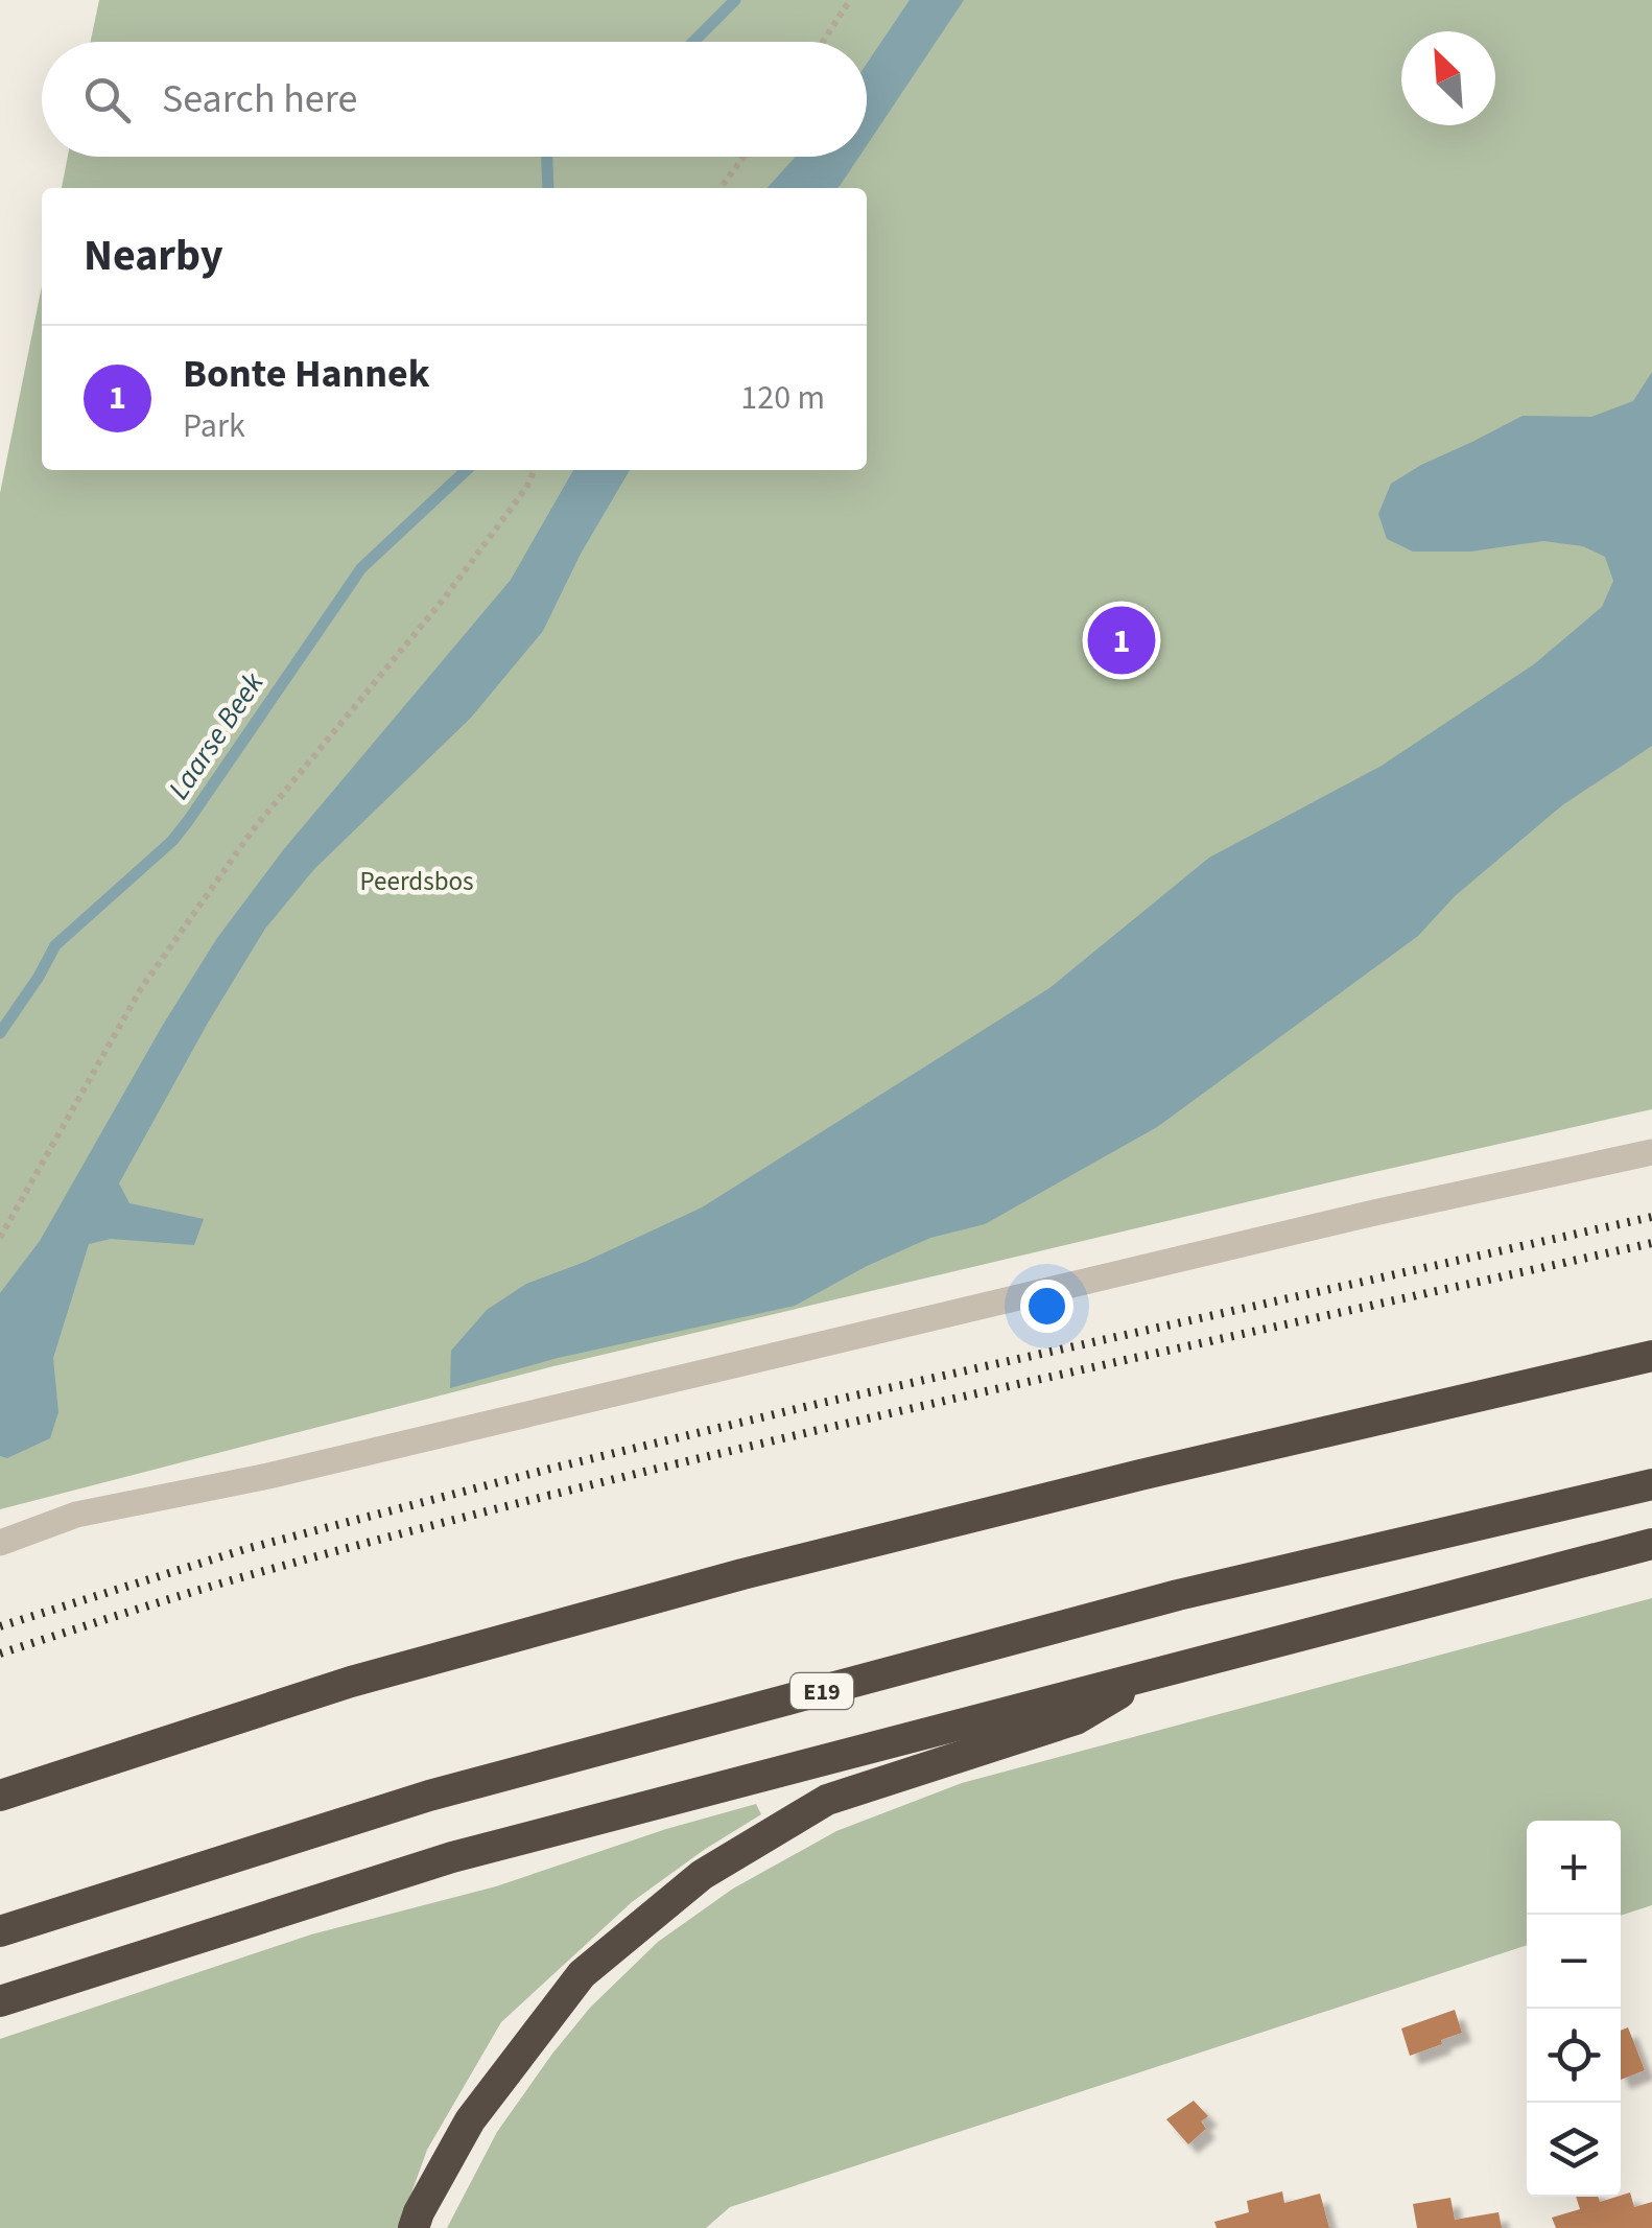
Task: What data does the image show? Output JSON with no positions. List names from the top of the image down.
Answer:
{
  "streets": {
    "highway": ["E19"]
  },
  "water": ["Laarse Beek"],
  "parks": ["Peerdsbos"],
  "north": "top left",
  "page": {
    "search": "Search here",
    "heading": "Nearby",
    "list": [
      {
        "mark": "1",
        "name": "Bonte Hannek",
        "note": "Park",
        "value": "120 m"
      }
    ],
    "pins": "1",
    "map_buttons": ["+", "−"]
  }
}
